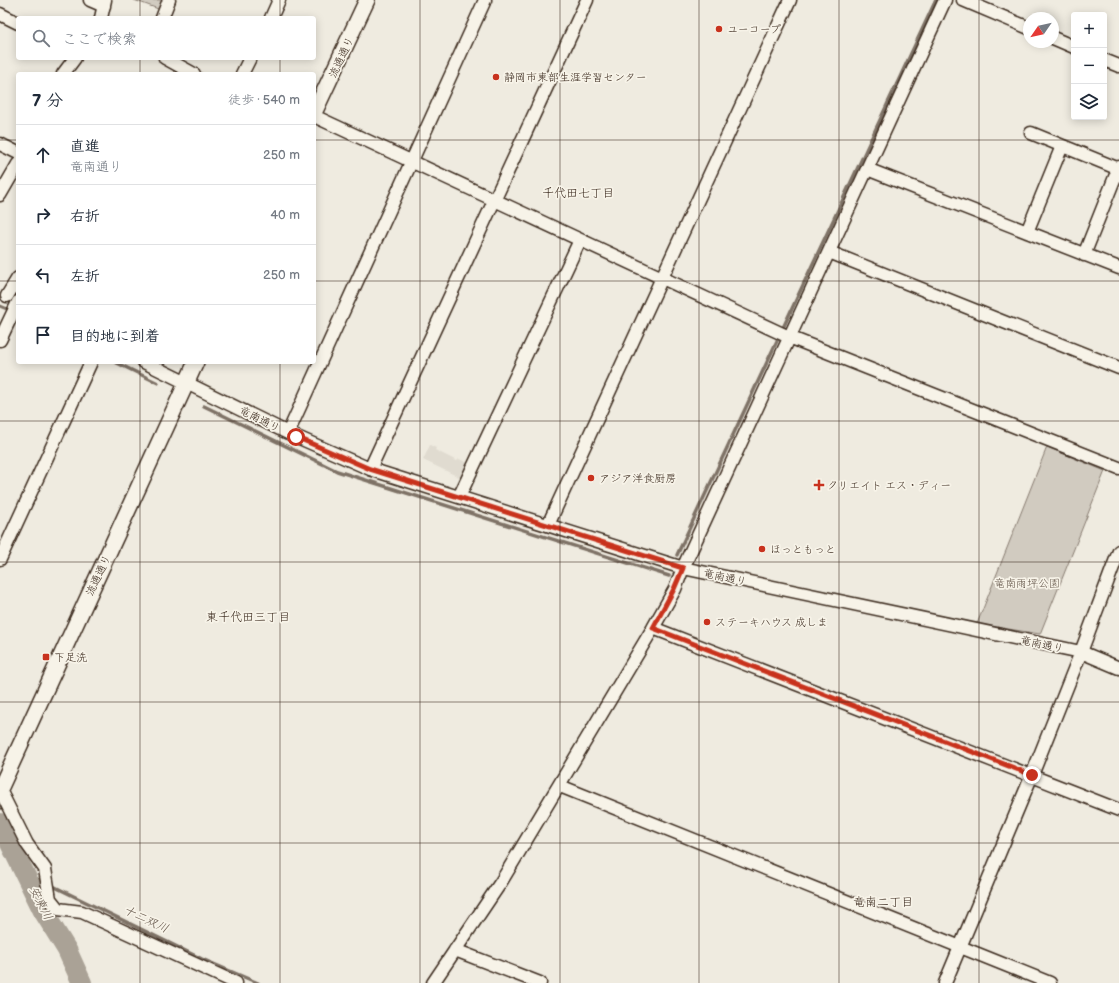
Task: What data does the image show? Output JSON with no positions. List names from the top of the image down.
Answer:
{
  "streets": {
    "main road": ["流通通り"],
    "street": ["竜南通り"]
  },
  "crossings": [
    ["流通通り", "竜南通り"]
  ],
  "districts": ["千代田七丁目", "東千代田三丁目", "竜南二丁目"],
  "water": ["安東川", "十二双川"],
  "parks": ["竜南雨坪公園"],
  "places": {
    "other": [
      "ユーコープ",
      "静岡市東部生涯学習センター",
      "アジア洋食厨房",
      "ほっともっと",
      "ステーキハウス 成しま"
    ],
    "health": ["クリエイト エス・ディー"],
    "transit": ["下足洗"]
  },
  "north": "bottom left",
  "page": {
    "map_buttons": ["+", "−"],
    "search": "ここで検索",
    "heading": ["7 分", "徒歩 · 540 m"],
    "list": [
      ["直進", "竜南通り", "250 m"],
      ["右折", "40 m"],
      ["左折", "250 m"],
      "目的地に到着"
    ]
  }
}
